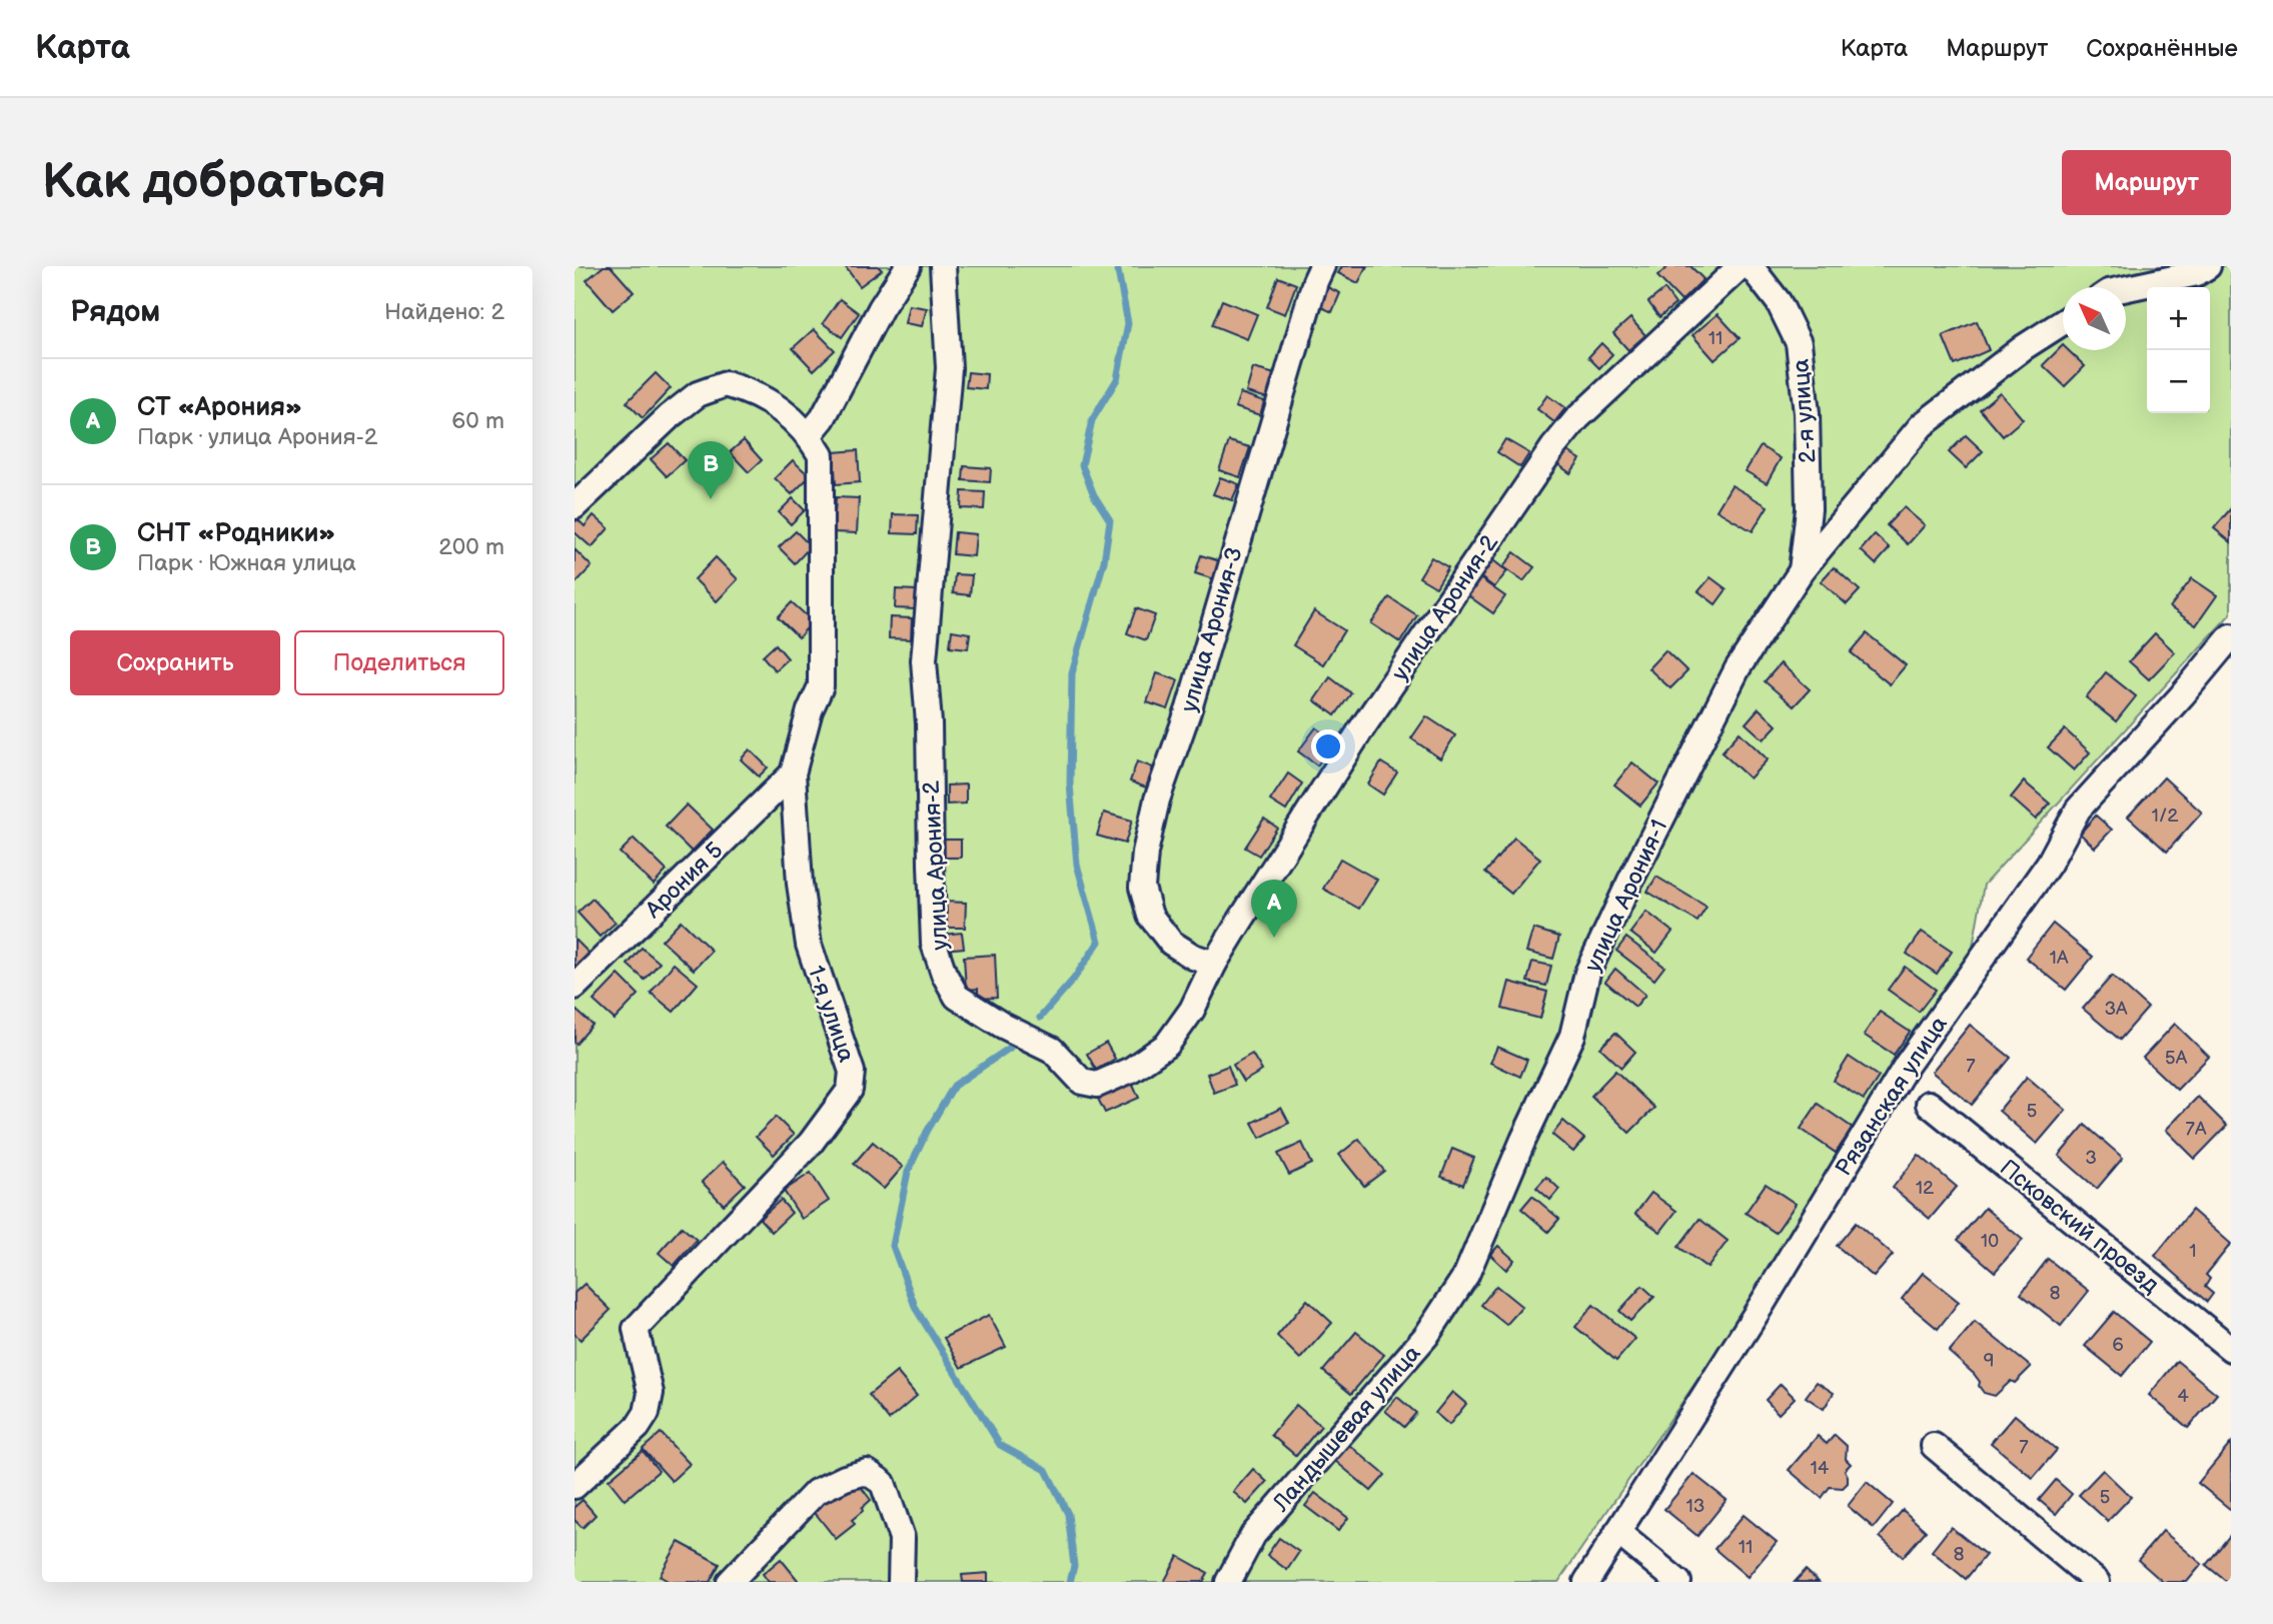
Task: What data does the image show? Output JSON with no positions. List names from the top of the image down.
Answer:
{
  "streets": {
    "street": [
      "2-я улица",
      "улица Арония-2",
      "улица Арония-3",
      "Арония 5",
      "улица Арония-1",
      "1-я улица",
      "Рязанская улица",
      "Псковский проезд",
      "Ландышевая улица"
    ]
  },
  "crossings": [
    ["2-я улица", "улица Арония-1"],
    ["улица Арония-2", "улица Арония-3"],
    ["Арония 5", "1-я улица"],
    ["улица Арония-1", "Ландышевая улица"]
  ],
  "house_numbers": [
    "11",
    "1/2",
    "1А",
    "3А",
    "5А",
    "7",
    "5",
    "7А",
    "3",
    "12",
    "10",
    "1",
    "8",
    "6",
    "9",
    "4",
    "7",
    "14",
    "5",
    "13",
    "11",
    "8"
  ],
  "north": "top left",
  "page": {
    "header": "Карта",
    "nav": ["Карта", "Маршрут", "Сохранённые"],
    "buttons": [
      "Маршрут",
      ["Сохранить", "Поделиться"]
    ],
    "title": "Как добраться",
    "heading": ["Рядом", "Найдено: 2"],
    "map_buttons": ["+", "−"],
    "list": [
      {
        "mark": "A",
        "name": "СТ «Арония»",
        "note": "Парк · улица Арония-2",
        "value": "60 m"
      },
      {
        "mark": "B",
        "name": "СНТ «Родники»",
        "note": "Парк · Южная улица",
        "value": "200 m"
      }
    ],
    "pins": ["B", "A"]
  }
}
